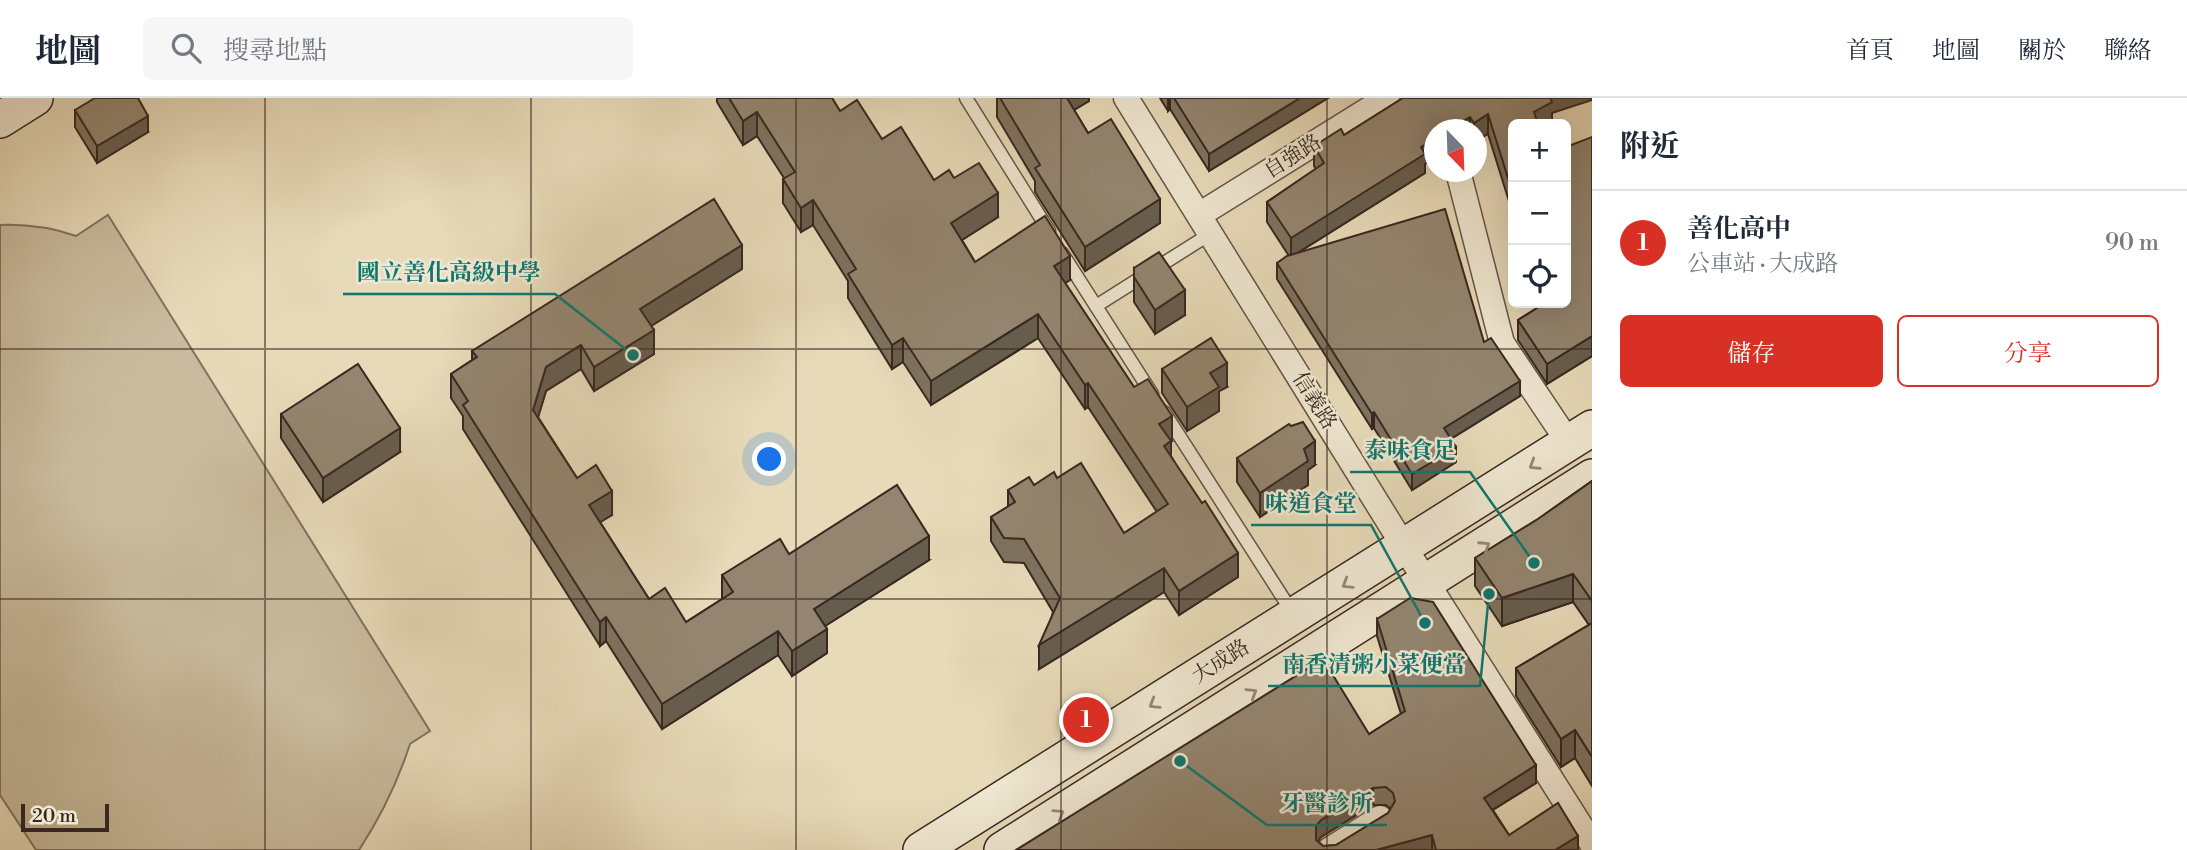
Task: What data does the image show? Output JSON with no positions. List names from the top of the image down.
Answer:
{
  "streets": {
    "main road": ["大成路"],
    "street": ["自強路", "信義路"]
  },
  "crossings": [
    ["自強路", "信義路"],
    ["信義路", "大成路"]
  ],
  "places": [
    "國立善化高級中學",
    "泰味食足",
    "南香清粥小菜便當",
    "味道食堂",
    "牙醫診所"
  ],
  "scale_bar": "20 m",
  "north": "bottom right",
  "page": {
    "header": "地圖",
    "search": "搜尋地點",
    "nav": [
      "首頁",
      "地圖",
      "關於",
      "聯絡"
    ],
    "heading": "附近",
    "map_buttons": ["+", "−"],
    "list": [
      {
        "mark": "1",
        "name": "善化高中",
        "note": "公車站 · 大成路",
        "value": "90 m"
      }
    ],
    "buttons": ["儲存", "分享"],
    "pins": "1",
    "scale": "20 m"
  }
}
